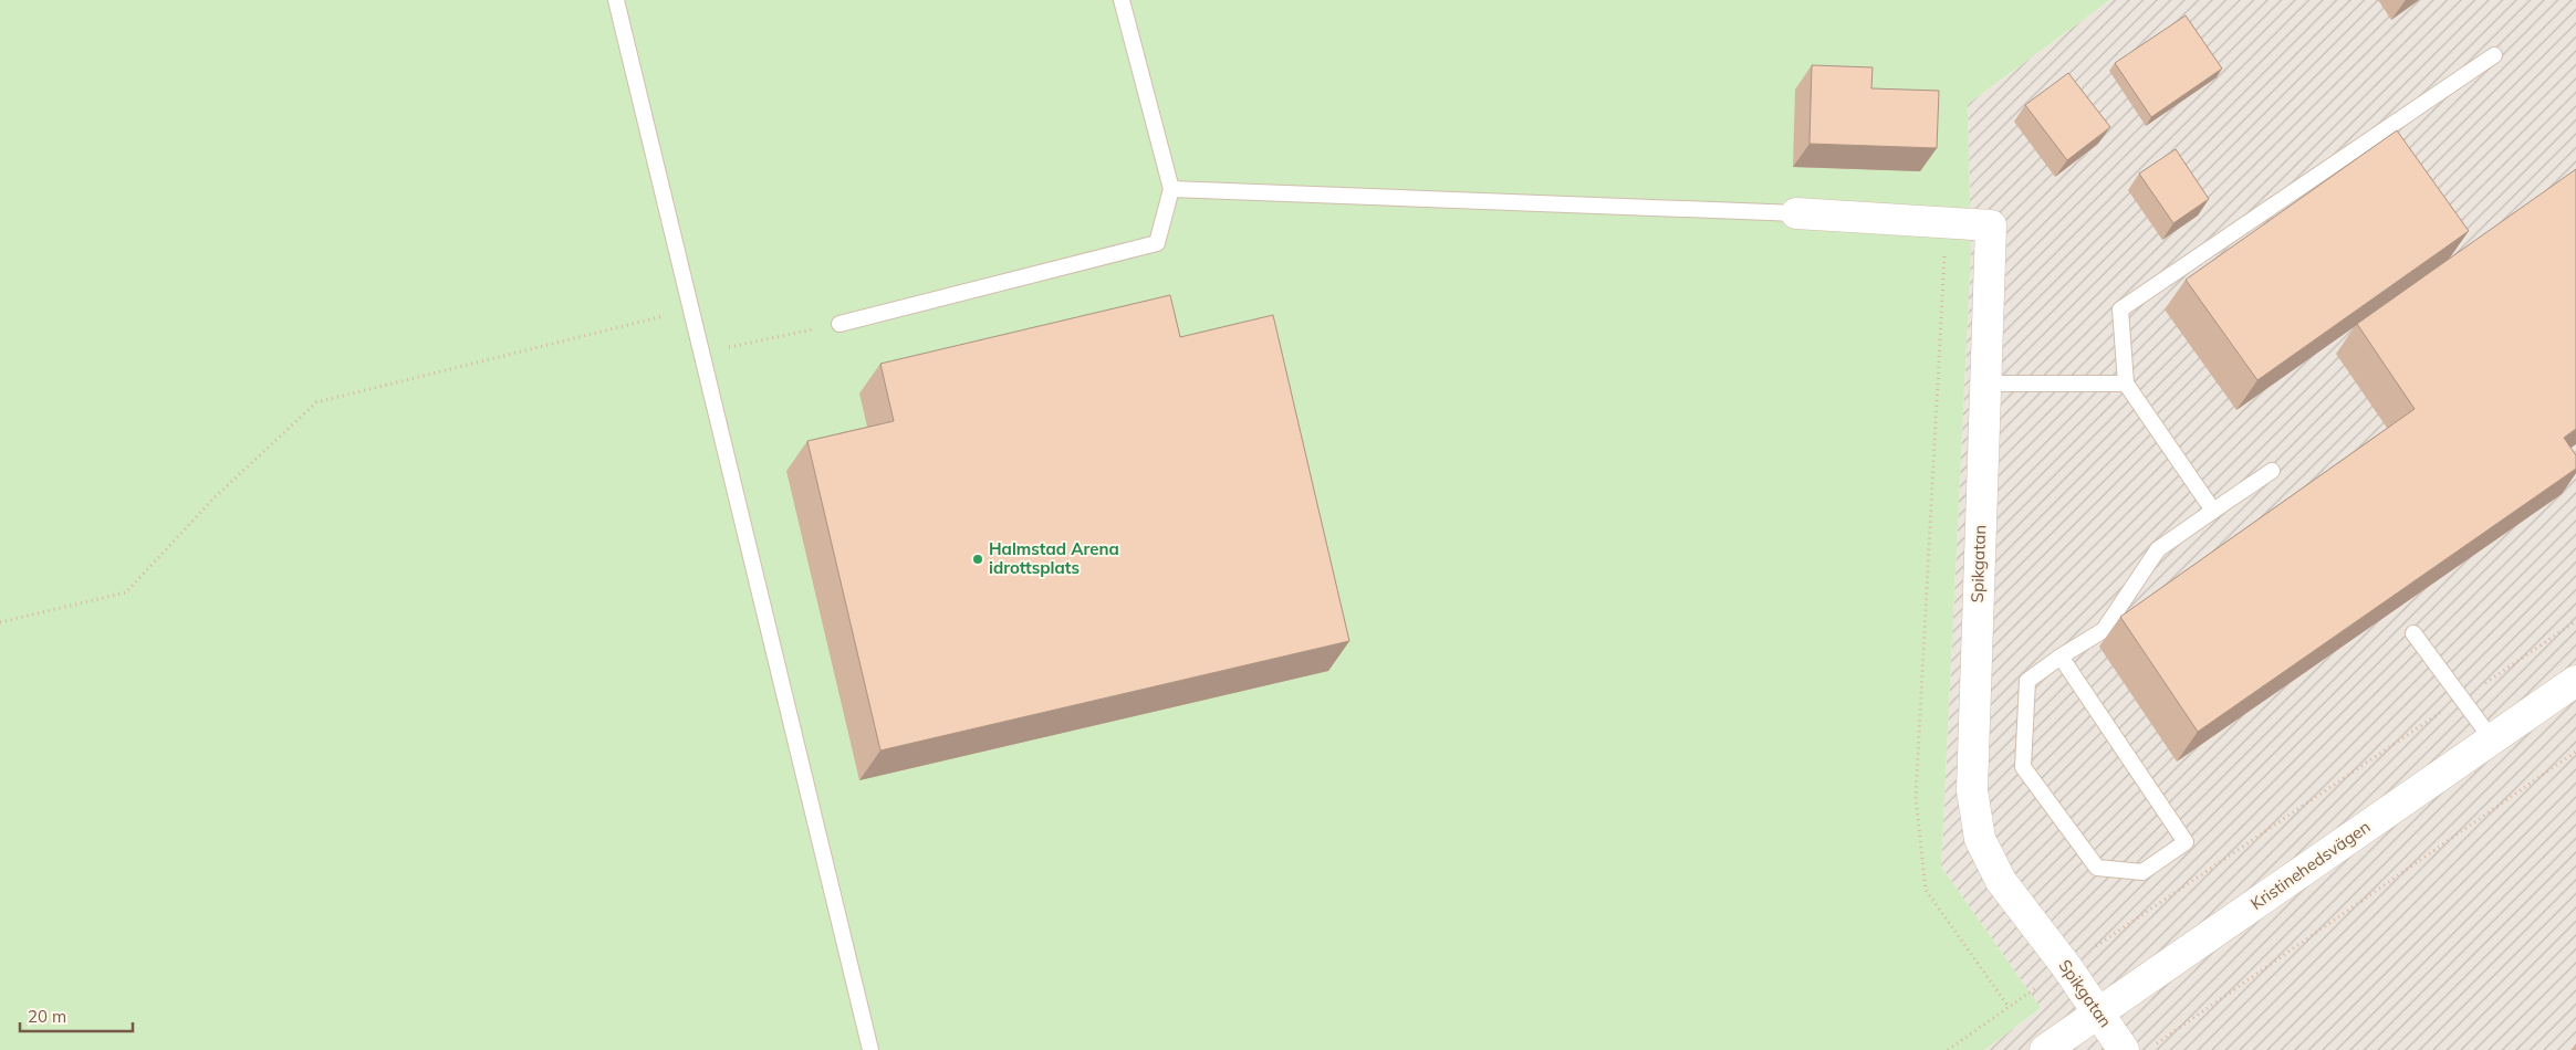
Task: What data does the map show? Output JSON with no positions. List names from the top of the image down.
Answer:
{
  "streets": {
    "street": ["Spikgatan", "Kristinehedsvägen"]
  },
  "crossings": [
    ["Spikgatan", "Kristinehedsvägen"]
  ],
  "places": ["Halmstad Arena idrottsplats"],
  "scale_bar": "20 m"
}
